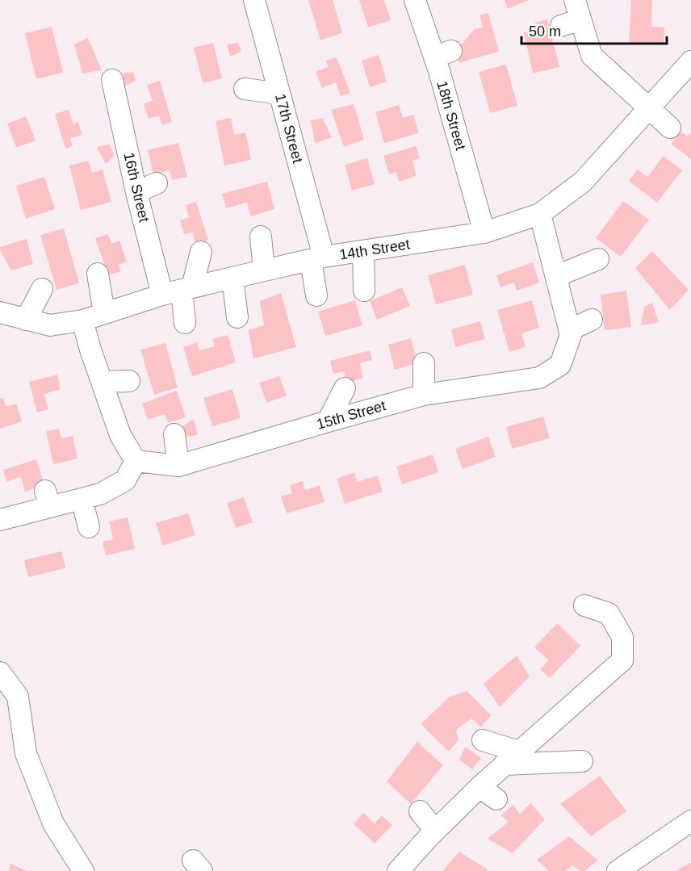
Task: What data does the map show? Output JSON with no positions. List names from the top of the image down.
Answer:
{
  "streets": {
    "street": [
      "18th Street",
      "17th Street",
      "16th Street",
      "14th Street",
      "15th Street"
    ]
  },
  "crossings": [
    ["18th Street", "14th Street"],
    ["17th Street", "14th Street"],
    ["16th Street", "14th Street"],
    ["14th Street", "15th Street"]
  ],
  "scale_bar": "50 m"
}
